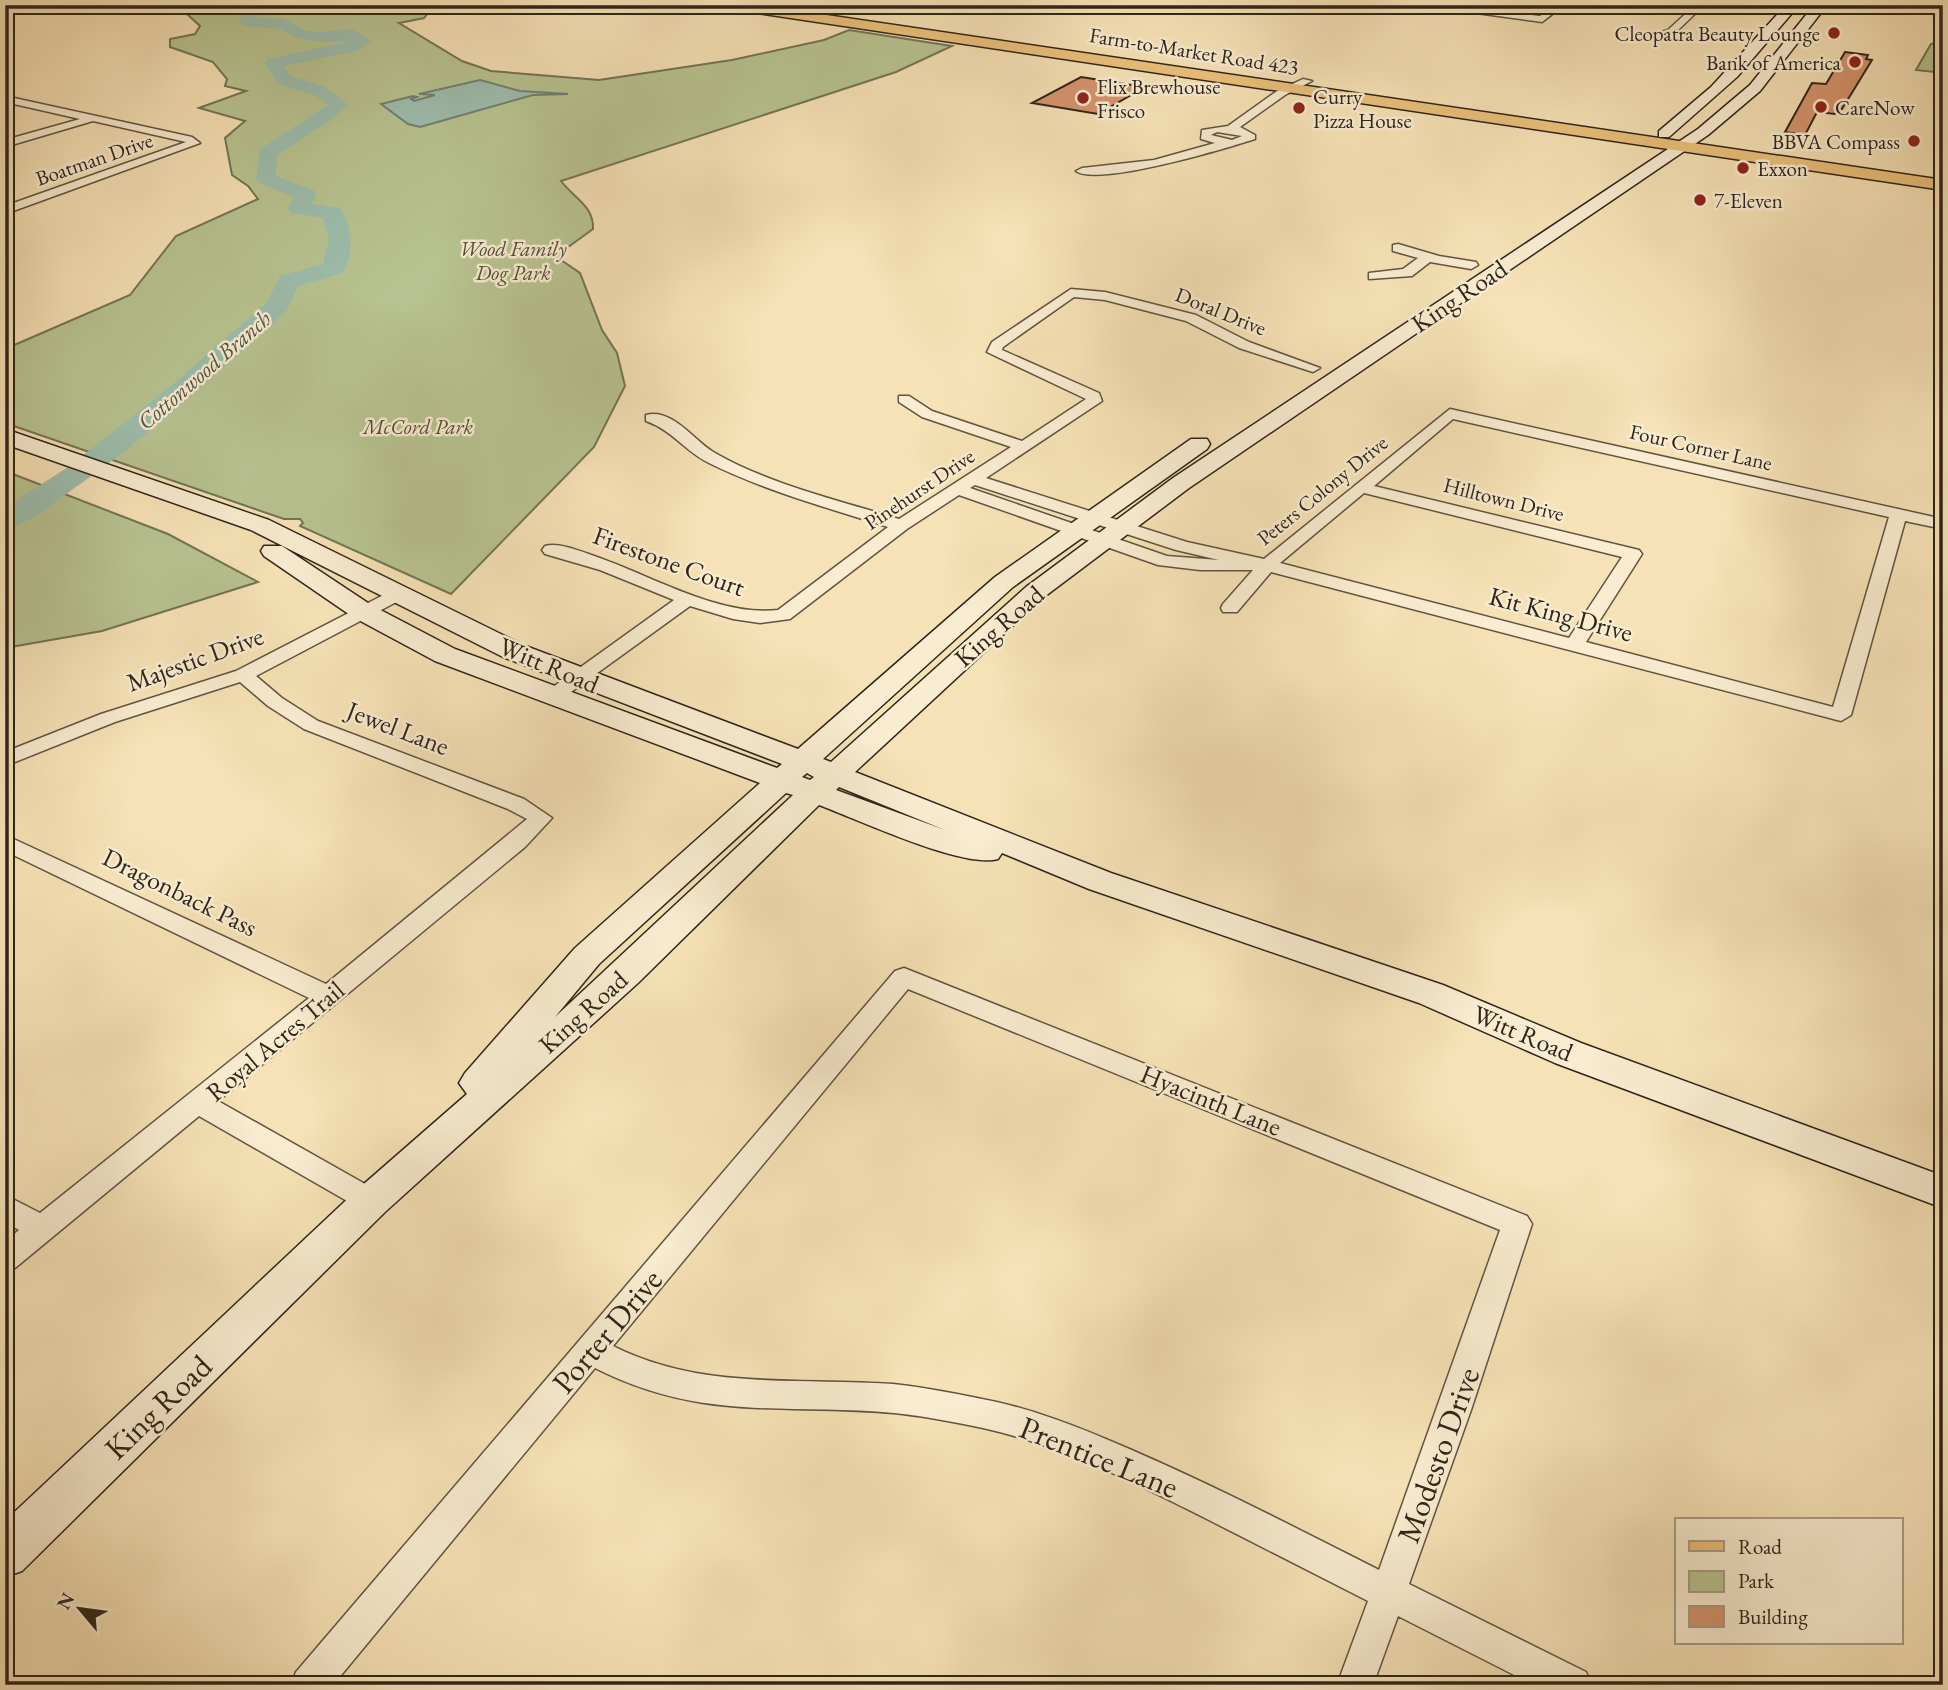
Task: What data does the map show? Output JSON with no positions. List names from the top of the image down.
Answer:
{
  "streets": {
    "main road": ["Farm-to-Market Road 423"],
    "street": [
      "Boatman Drive",
      "King Road",
      "Doral Drive",
      "Four Corner Lane",
      "Pinehurst Drive",
      "Peters Colony Drive",
      "Hilltown Drive",
      "Firestone Court",
      "Kit King Drive",
      "Majestic Drive",
      "Witt Road",
      "Jewel Lane",
      "Dragonback Pass",
      "Royal Acres Trail",
      "Hyacinth Lane",
      "Porter Drive",
      "Modesto Drive",
      "Prentice Lane"
    ]
  },
  "crossings": [
    ["Farm-to-Market Road 423", "King Road"],
    ["King Road", "Doral Drive"],
    ["King Road", "Kit King Drive"],
    ["King Road", "Witt Road"],
    ["Doral Drive", "Pinehurst Drive"],
    ["Four Corner Lane", "Peters Colony Drive"],
    ["Four Corner Lane", "Kit King Drive"],
    ["Pinehurst Drive", "Firestone Court"],
    ["Pinehurst Drive", "Kit King Drive"],
    ["Peters Colony Drive", "Hilltown Drive"],
    ["Peters Colony Drive", "Kit King Drive"],
    ["Majestic Drive", "Witt Road"],
    ["Majestic Drive", "Jewel Lane"],
    ["Jewel Lane", "Royal Acres Trail"],
    ["Dragonback Pass", "Royal Acres Trail"],
    ["Hyacinth Lane", "Porter Drive"],
    ["Hyacinth Lane", "Modesto Drive"],
    ["Porter Drive", "Prentice Lane"],
    ["Modesto Drive", "Prentice Lane"]
  ],
  "water": ["Cottonwood Branch"],
  "parks": ["Wood Family Dog Park", "McCord Park"],
  "places": [
    "Cleopatra Beauty Lounge",
    "Bank of America",
    "Flix Brewhouse Frisco",
    "CareNow",
    "Curry Pizza House",
    "BBVA Compass",
    "Exxon",
    "7-Eleven"
  ],
  "legend": ["Road", "Park", "Building"],
  "north": "top left"
}
